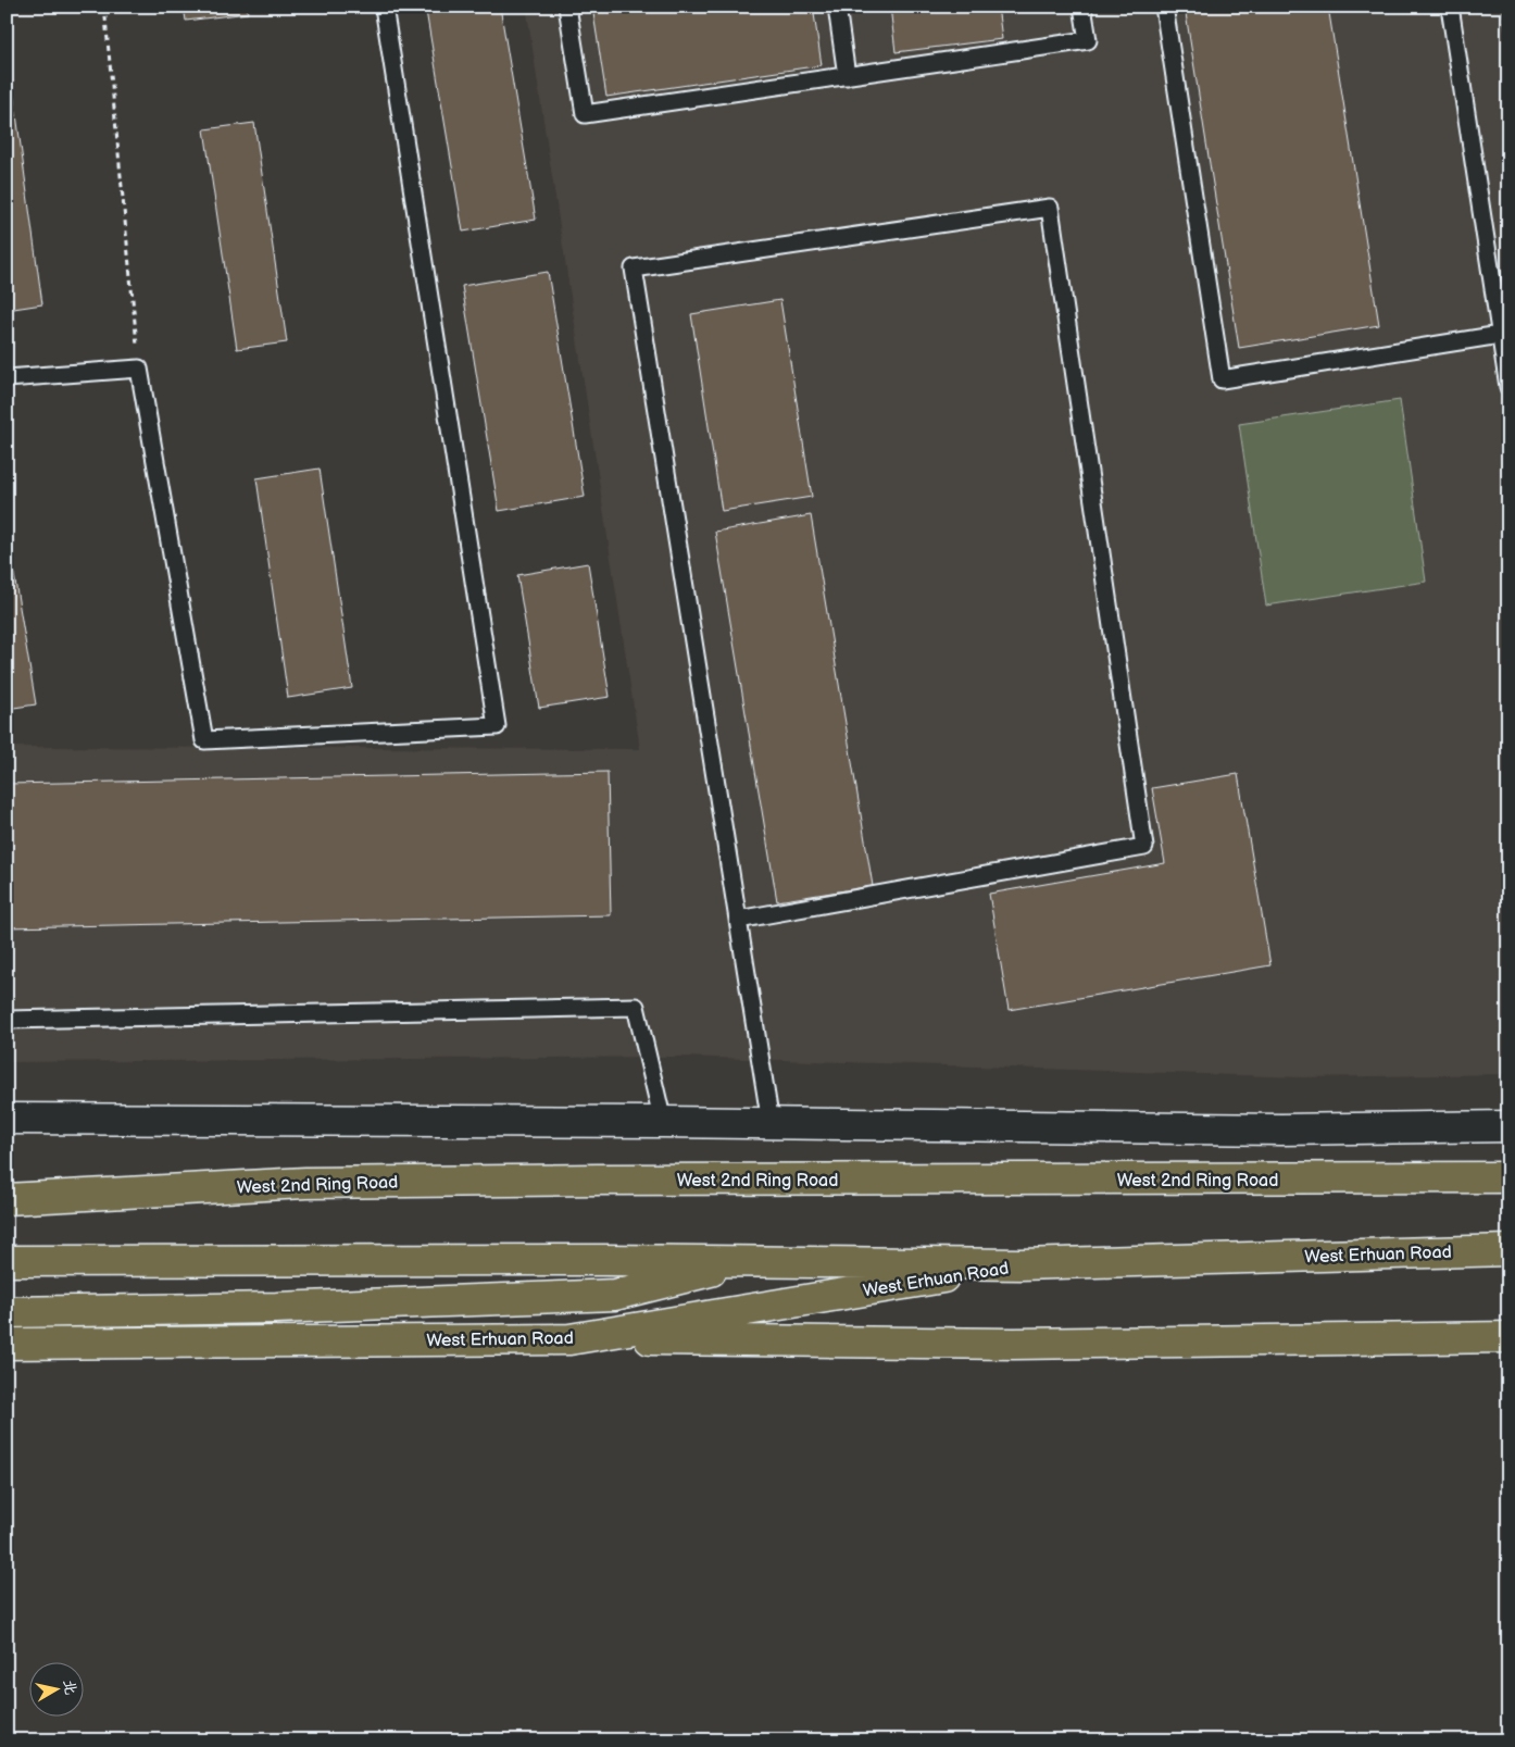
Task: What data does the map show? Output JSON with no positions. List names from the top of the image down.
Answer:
{
  "streets": {
    "highway": ["West 2nd Ring Road", "West Erhuan Road"]
  },
  "north": "right"
}
